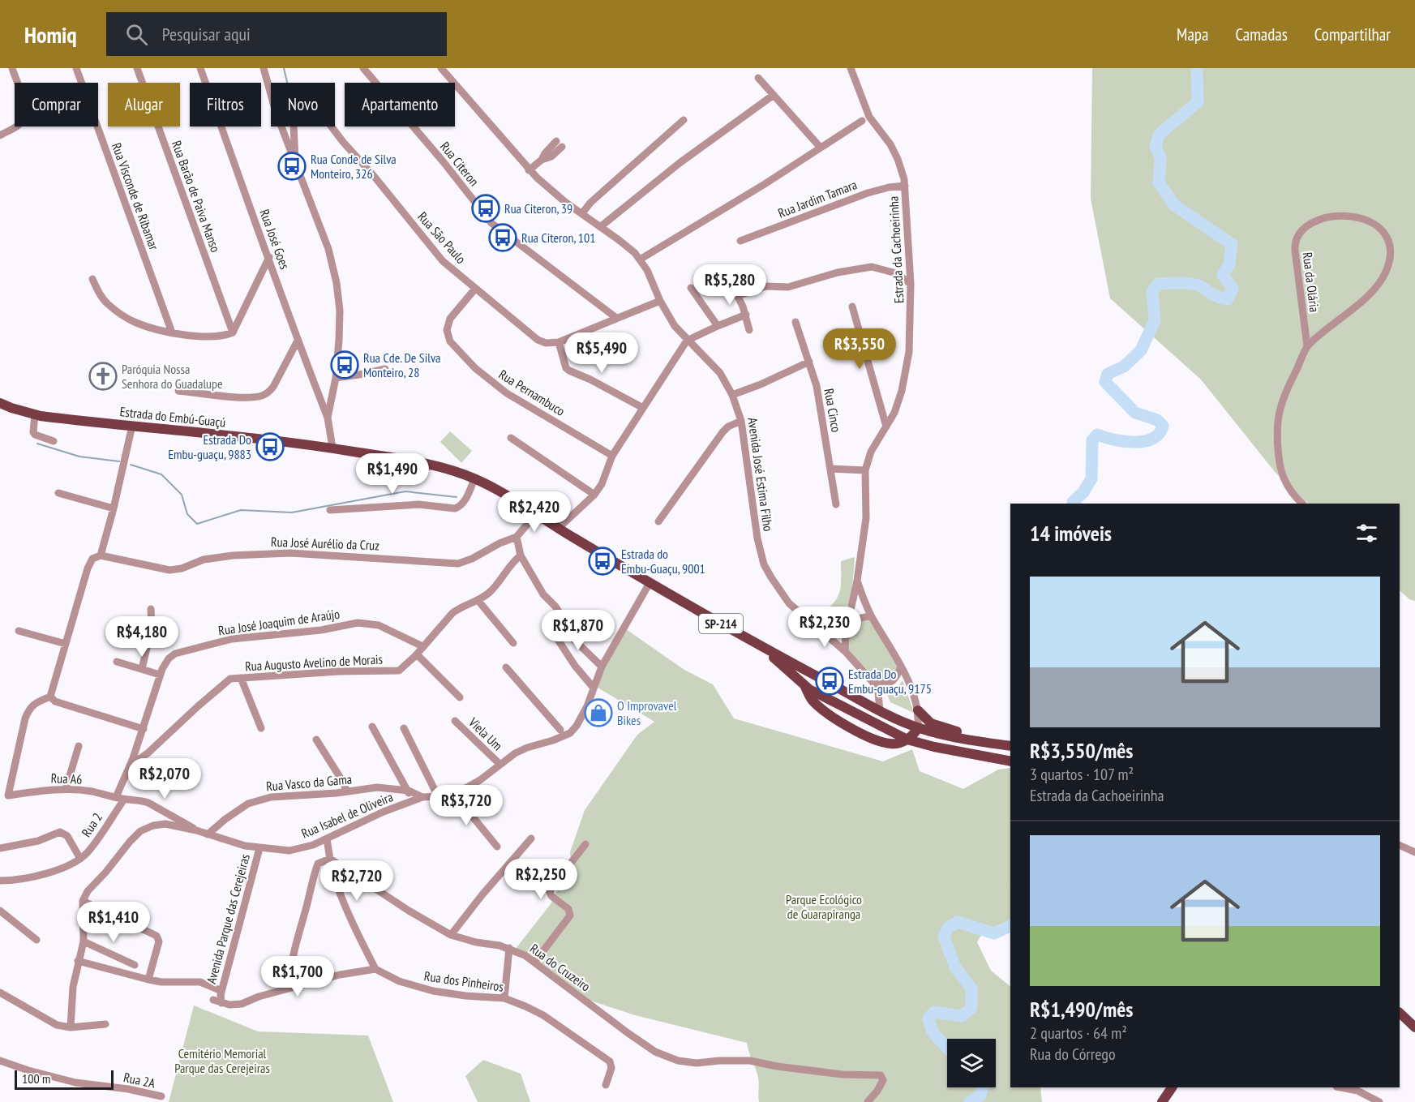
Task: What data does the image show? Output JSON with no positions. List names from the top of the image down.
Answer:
{
  "streets": {
    "main road": ["Estrada do Embú-Guaçú", "SP-214"],
    "street": [
      "Rua Citeron",
      "Rua Visconde de Ribamar",
      "Rua Barão de Paiva Manso",
      "Rua Jardim Tamara",
      "Rua São Paulo",
      "Rua José Goes",
      "Estrada da Cachoeirinha",
      "Rua da Olária",
      "Rua Pernambuco",
      "Rua Cinco",
      "Avenida José Estima Filho",
      "Rua José Aurélio da Cruz",
      "Rua José Joaquim de Araújo",
      "Rua Augusto Avelino de Morais",
      "Viela Um",
      "Rua A6",
      "Rua Vasco da Gama",
      "Rua Isabel de Oliveira",
      "Rua 2",
      "Avenida Parque das Cerejeiras",
      "Rua do Cruzeiro",
      "Rua dos Pinheiros",
      "Rua 2A"
    ]
  },
  "crossings": [
    ["Rua Jardim Tamara", "Estrada da Cachoeirinha"],
    ["Rua São Paulo", "Rua Pernambuco"],
    ["Estrada da Cachoeirinha", "Estrada do Embú-Guaçú"],
    ["Estrada da Cachoeirinha", "Avenida José Estima Filho"],
    ["Estrada do Embú-Guaçú", "Avenida José Estima Filho"],
    ["Estrada do Embú-Guaçú", "Rua José Aurélio da Cruz"],
    ["Rua José Joaquim de Araújo", "Rua Augusto Avelino de Morais"],
    ["Rua José Joaquim de Araújo", "Rua A6"],
    ["Rua José Joaquim de Araújo", "Rua 2"],
    ["Viela Um", "Rua Isabel de Oliveira"],
    ["Rua A6", "Rua 2"],
    ["Rua Vasco da Gama", "Rua Isabel de Oliveira"],
    ["Rua Isabel de Oliveira", "Avenida Parque das Cerejeiras"]
  ],
  "parks": ["Parque Ecológico de Guarapiranga", "Cemitério Memorial Parque das Cerejeiras"],
  "places": {
    "bus stop": [
      "Rua Conde de Silva Monteiro, 326",
      "Rua Citeron, 39",
      "Rua Citeron, 101",
      "Rua Cde. De Silva Monteiro, 28",
      "Estrada Do Embu-guaçu, 9883",
      "Estrada do Embu-Guaçu, 9001",
      "Estrada Do Embu-guaçu, 9175"
    ],
    "church": ["Paróquia Nossa Senhora do Guadalupe"],
    "shop": ["O Improvavel Bikes"]
  },
  "scale_bar": "100 m",
  "page": {
    "header": "Homiq",
    "search": "Pesquisar aqui",
    "nav": ["Mapa", "Camadas", "Compartilhar"],
    "chip": [
      "Comprar",
      "Alugar",
      "Filtros",
      "Novo",
      "Apartamento"
    ],
    "price": [
      "R$5,280",
      "R$3,550",
      "R$5,490",
      "R$1,490",
      "R$2,420",
      "R$2,230",
      "R$1,870",
      "R$4,180",
      "R$2,070",
      "R$3,720",
      "R$2,250",
      "R$2,720",
      "R$1,410",
      "R$1,700"
    ],
    "heading": "14 imóveis",
    "list": [
      {
        "name": "R$3,550/mês",
        "note": "3 quartos · 107 m² · Estrada da Cachoeirinha"
      },
      {
        "name": "R$1,490/mês",
        "note": "2 quartos · 64 m² · Rua do Córrego"
      }
    ],
    "scale": "100 m"
  }
}
